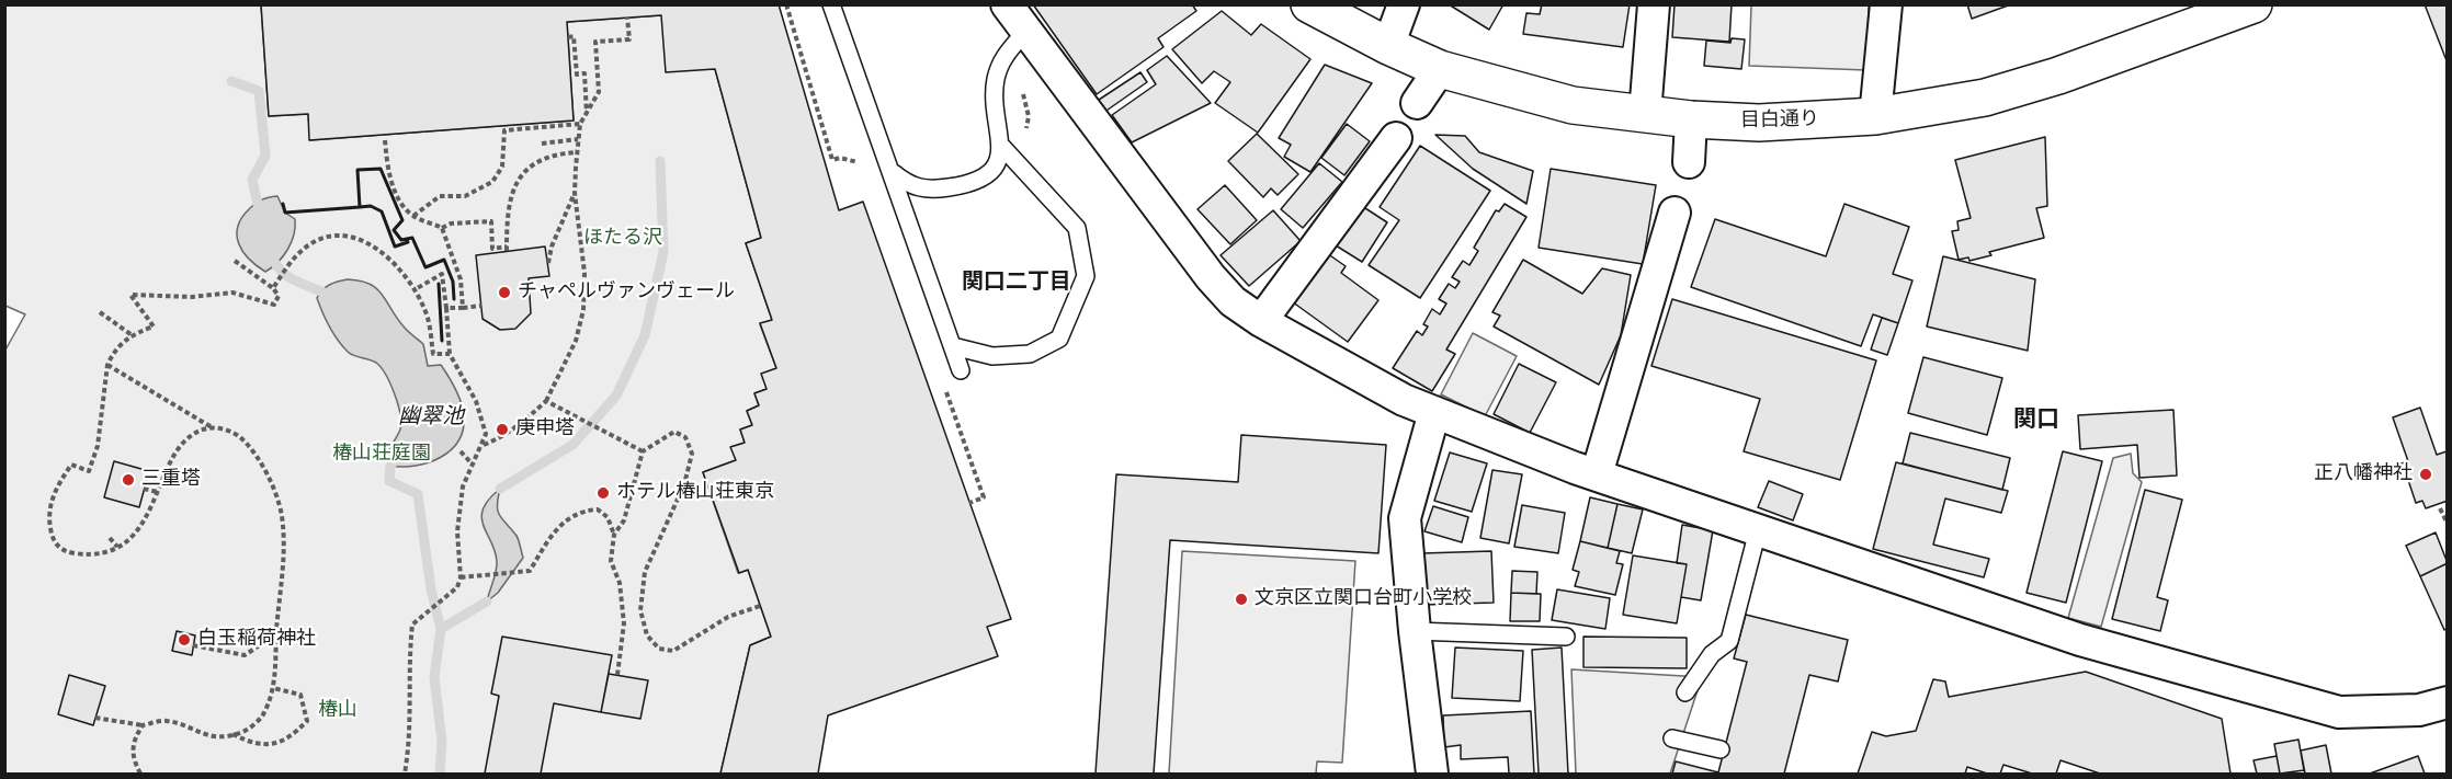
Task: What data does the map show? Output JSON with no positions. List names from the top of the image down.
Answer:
{
  "streets": {
    "main road": ["目白通り"]
  },
  "districts": ["関口二丁目", "関口"],
  "water": ["幽翠池"],
  "parks": ["ほたる沢", "椿山荘庭園", "椿山"],
  "places": [
    "チャペルヴァンヴェール",
    "庚申塔",
    "正八幡神社",
    "三重塔",
    "ホテル椿山荘東京",
    "文京区立関口台町小学校",
    "白玉稲荷神社"
  ]
}
